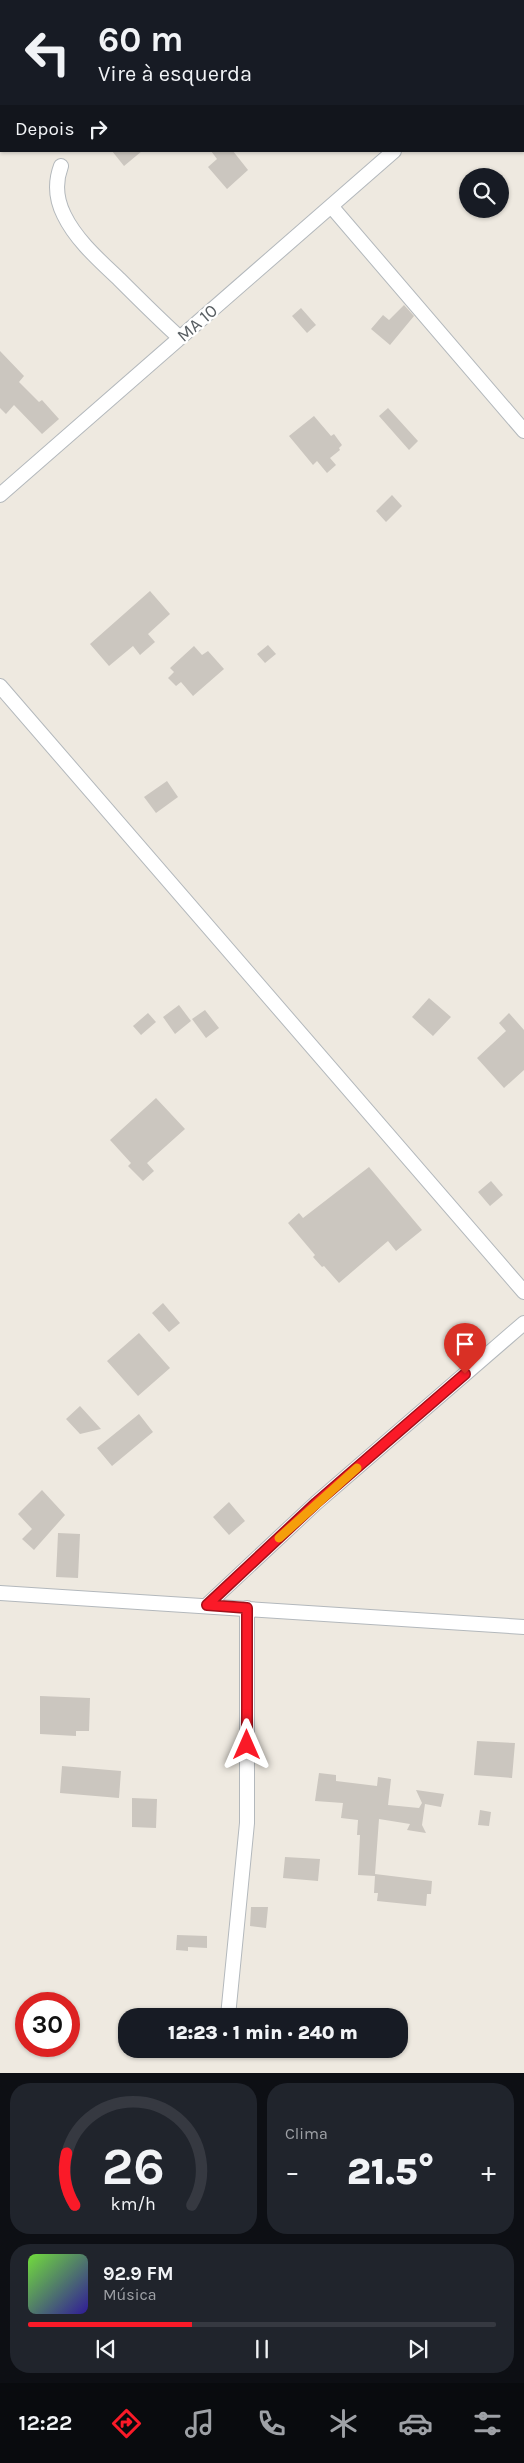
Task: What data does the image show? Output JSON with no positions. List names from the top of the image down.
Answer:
{
  "streets": {
    "street": ["MA 10"]
  },
  "page": {
    "turn": ["60 m", "Vire à esquerda"],
    "then": "Depois",
    "limit": "30",
    "trip": "12:23 · 1 min · 240 m",
    "tile": "Clima",
    "heat": ["−", "21.5°", "+"],
    "song": ["92.9 FM", "Música"],
    "tabs": "12:22",
    "gauge": ["26", "km/h"]
  }
}
